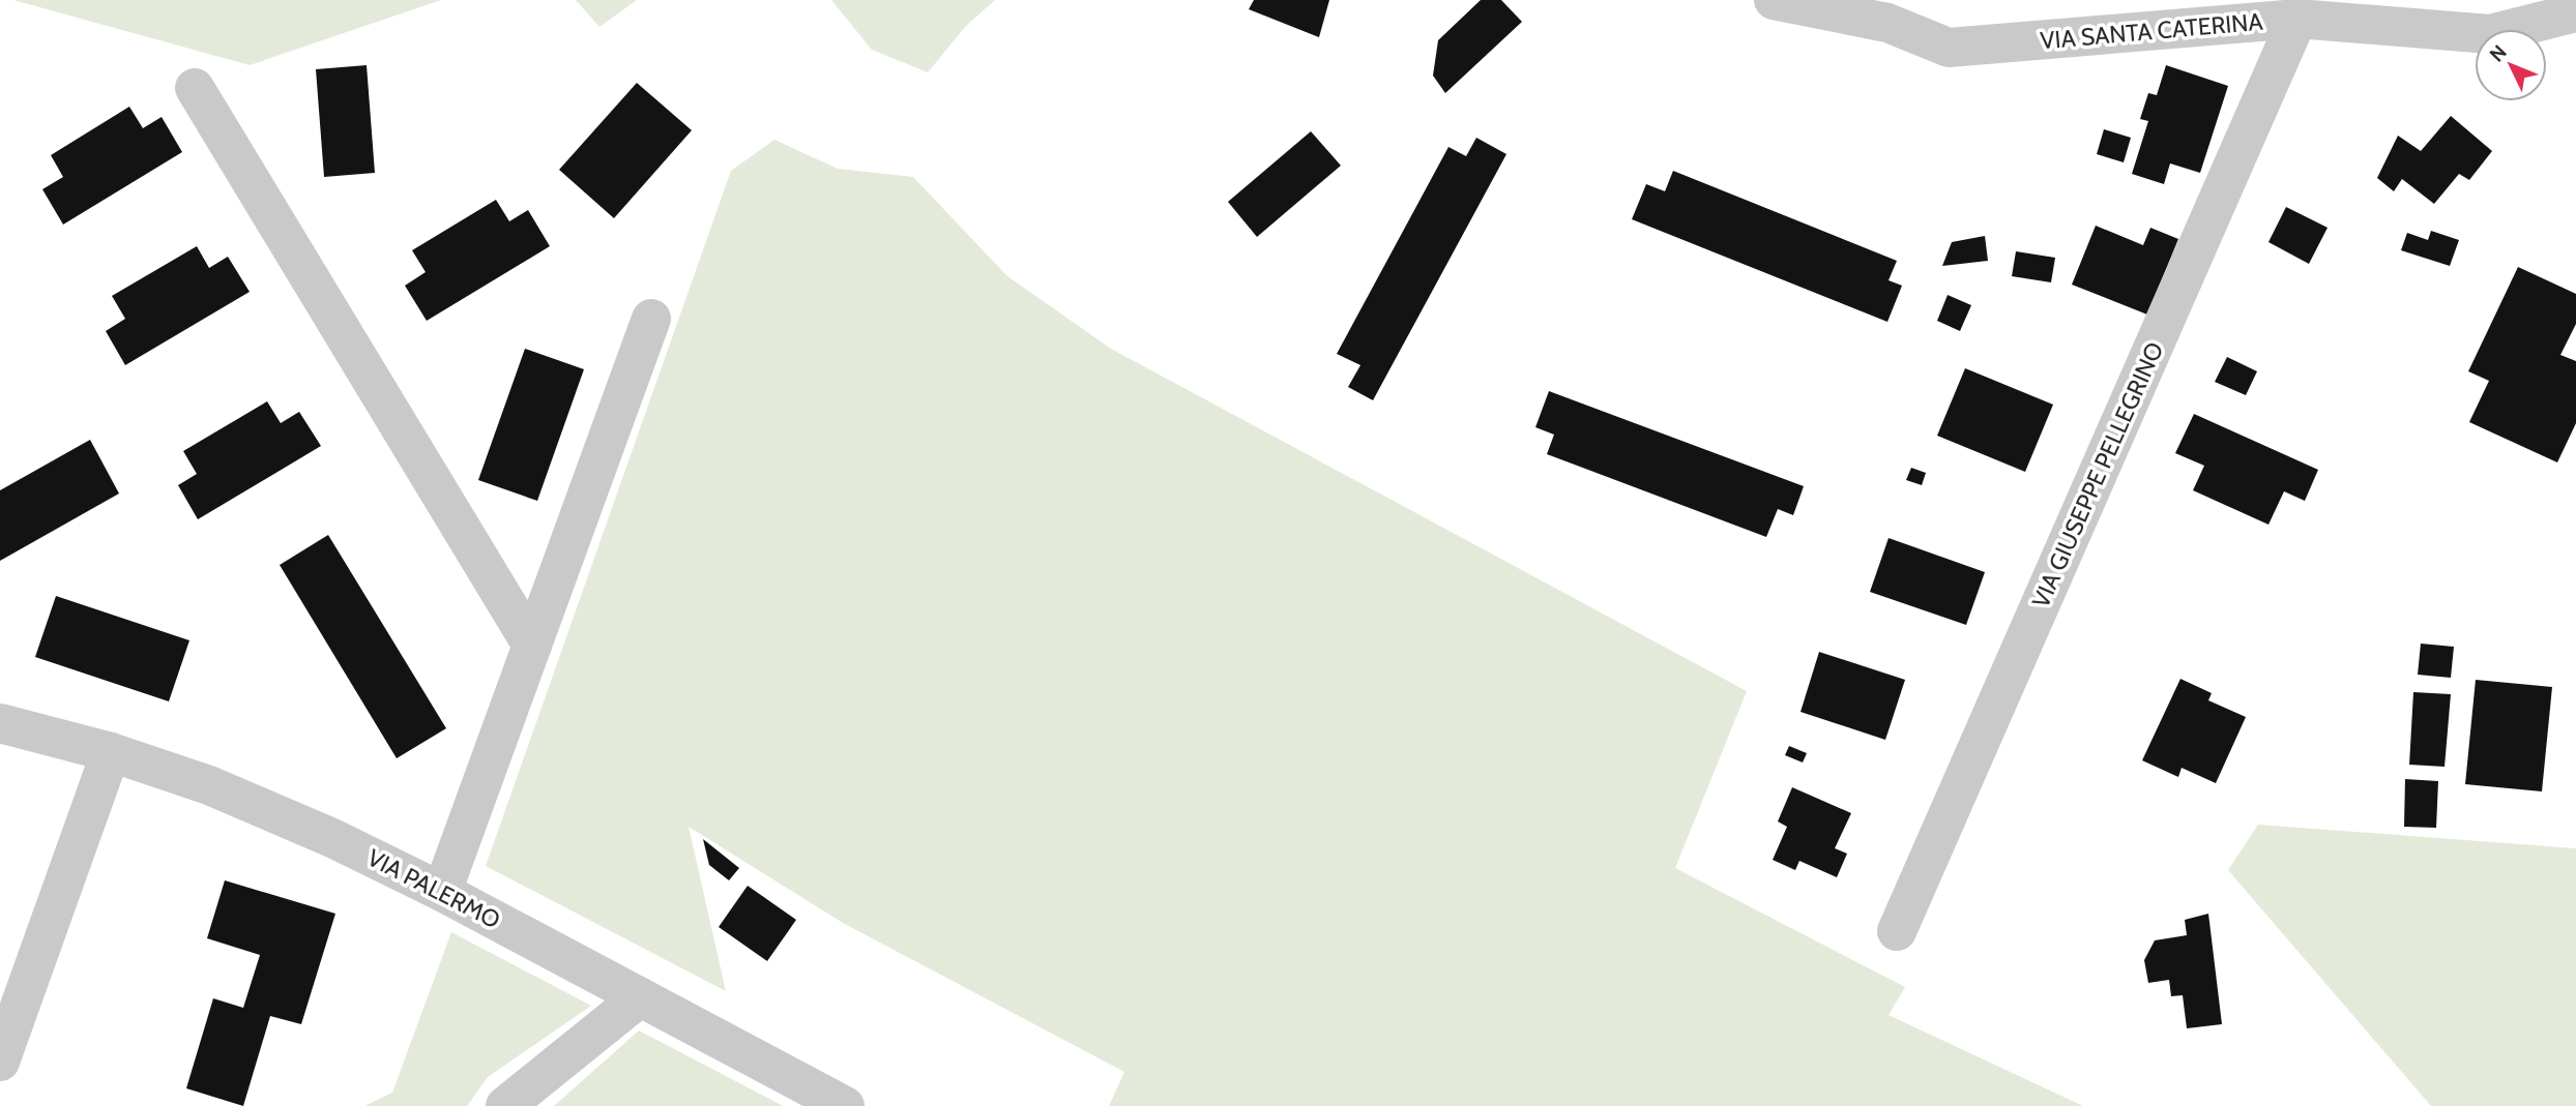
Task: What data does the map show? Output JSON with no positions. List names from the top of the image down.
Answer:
{
  "streets": {
    "street": ["VIA SANTA CATERINA", "VIA GIUSEPPE PELLEGRINO", "VIA PALERMO"]
  },
  "crossings": [
    ["VIA SANTA CATERINA", "VIA GIUSEPPE PELLEGRINO"]
  ],
  "north": "top left"
}
